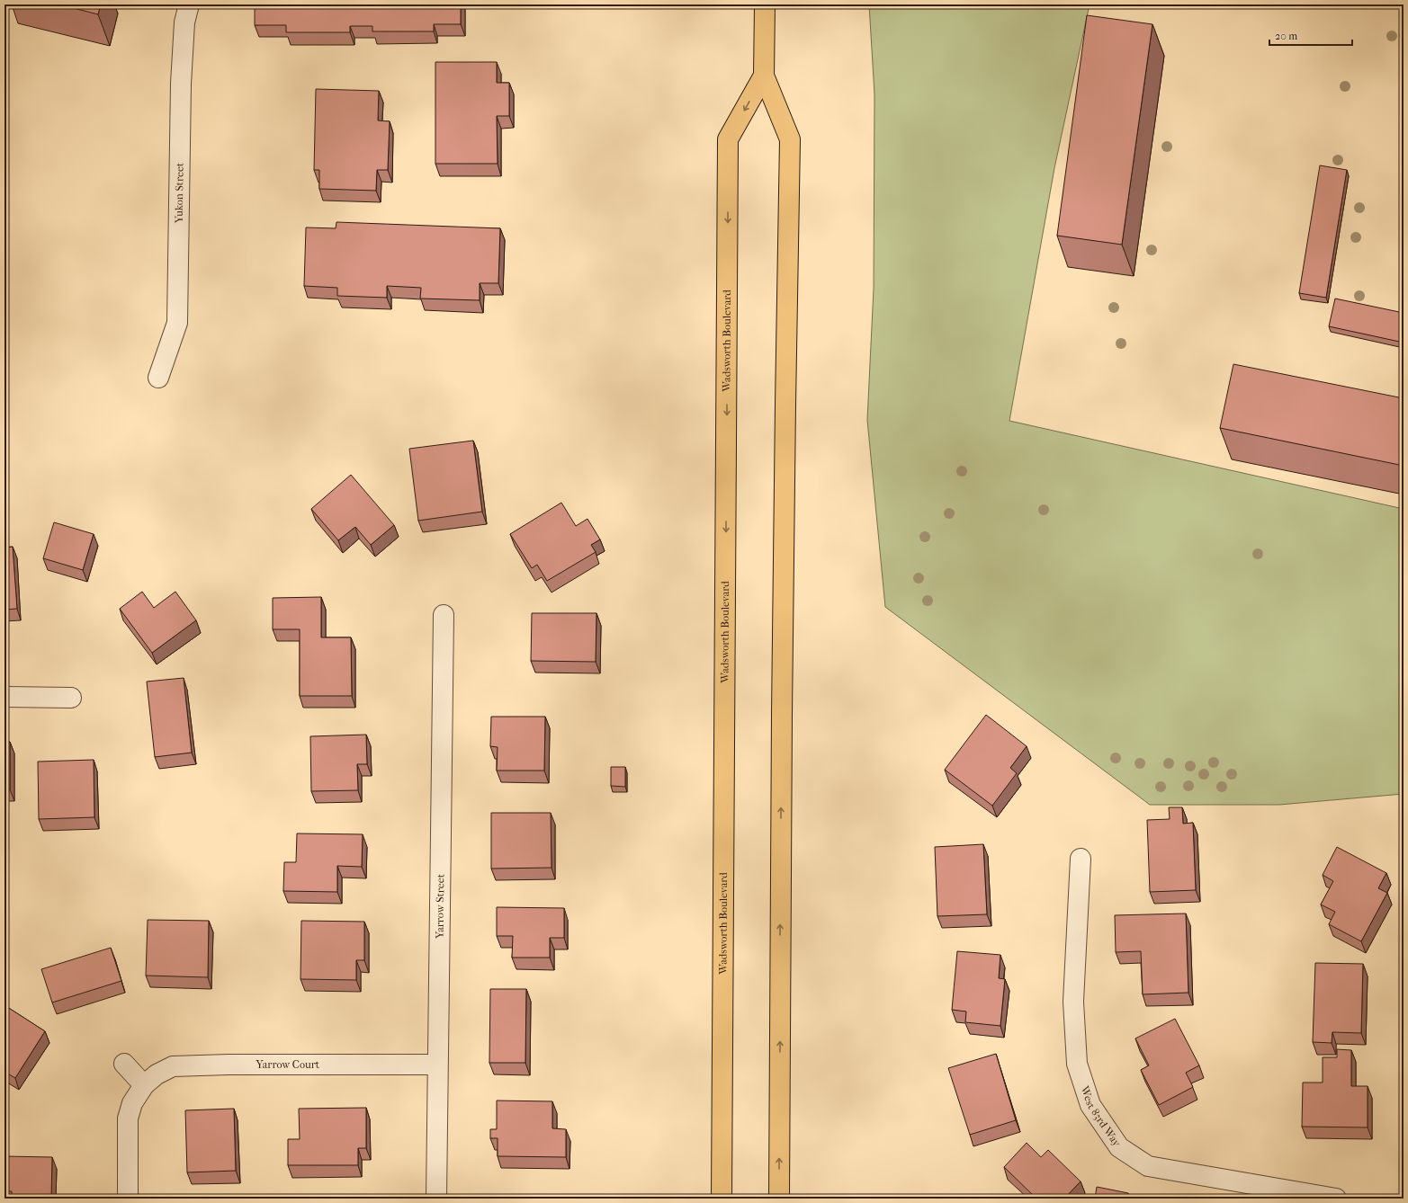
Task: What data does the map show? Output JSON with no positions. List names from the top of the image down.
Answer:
{
  "streets": {
    "main road": ["Wadsworth Boulevard"],
    "street": [
      "Yukon Street",
      "Yarrow Street",
      "Yarrow Court",
      "West 83rd Way"
    ]
  },
  "crossings": [
    ["Yarrow Street", "Yarrow Court"]
  ],
  "scale_bar": "20 m"
}
